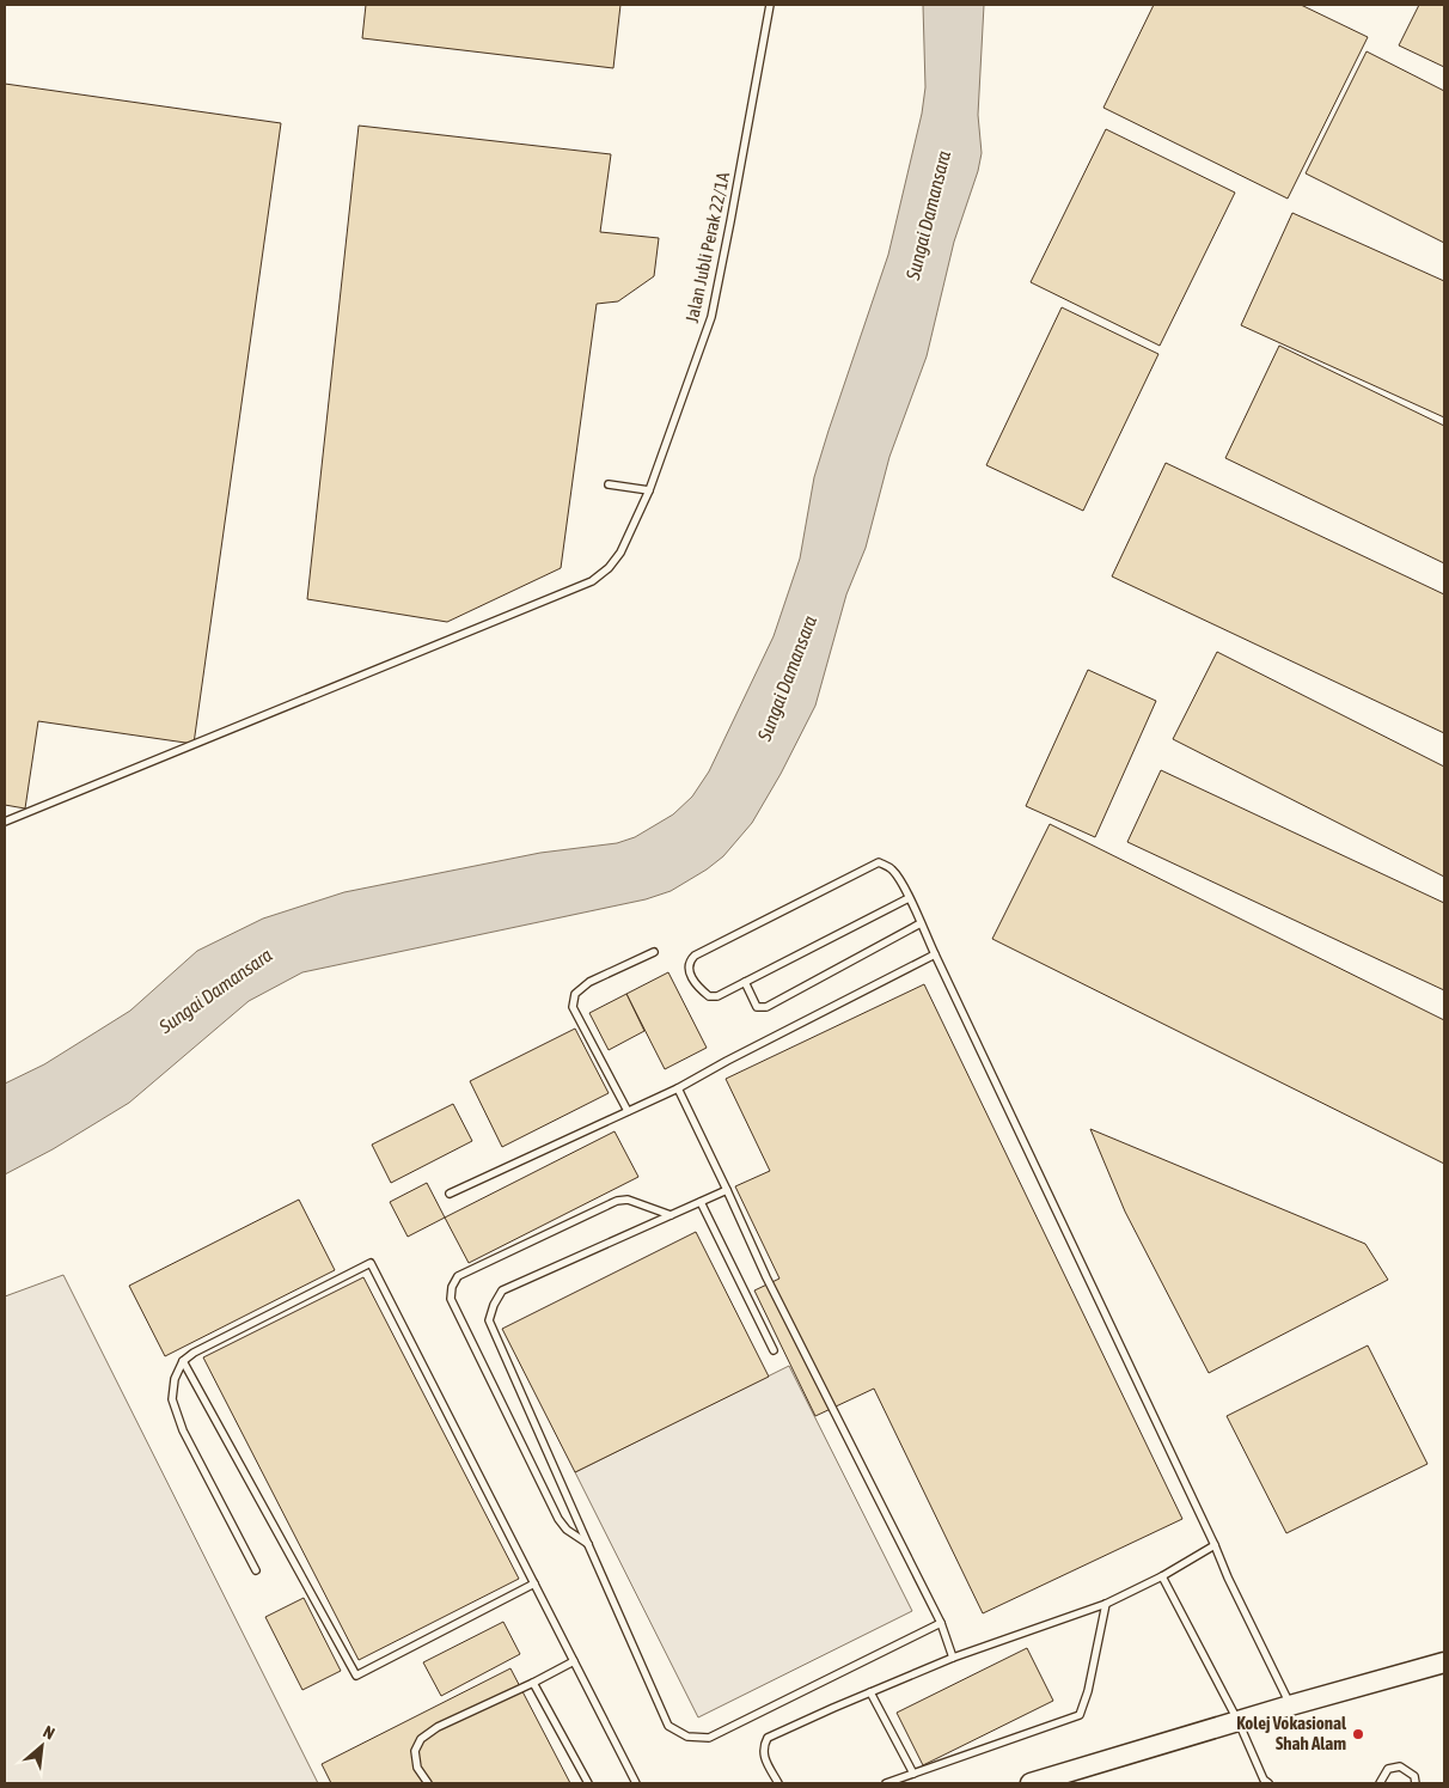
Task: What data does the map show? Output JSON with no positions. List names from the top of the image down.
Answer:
{
  "streets": {
    "lane": ["Jalan Jubli Perak 22/1A"]
  },
  "water": ["Sungai Damansara"],
  "places": ["Kolej Vokasional Shah Alam"],
  "north": "top right"
}
